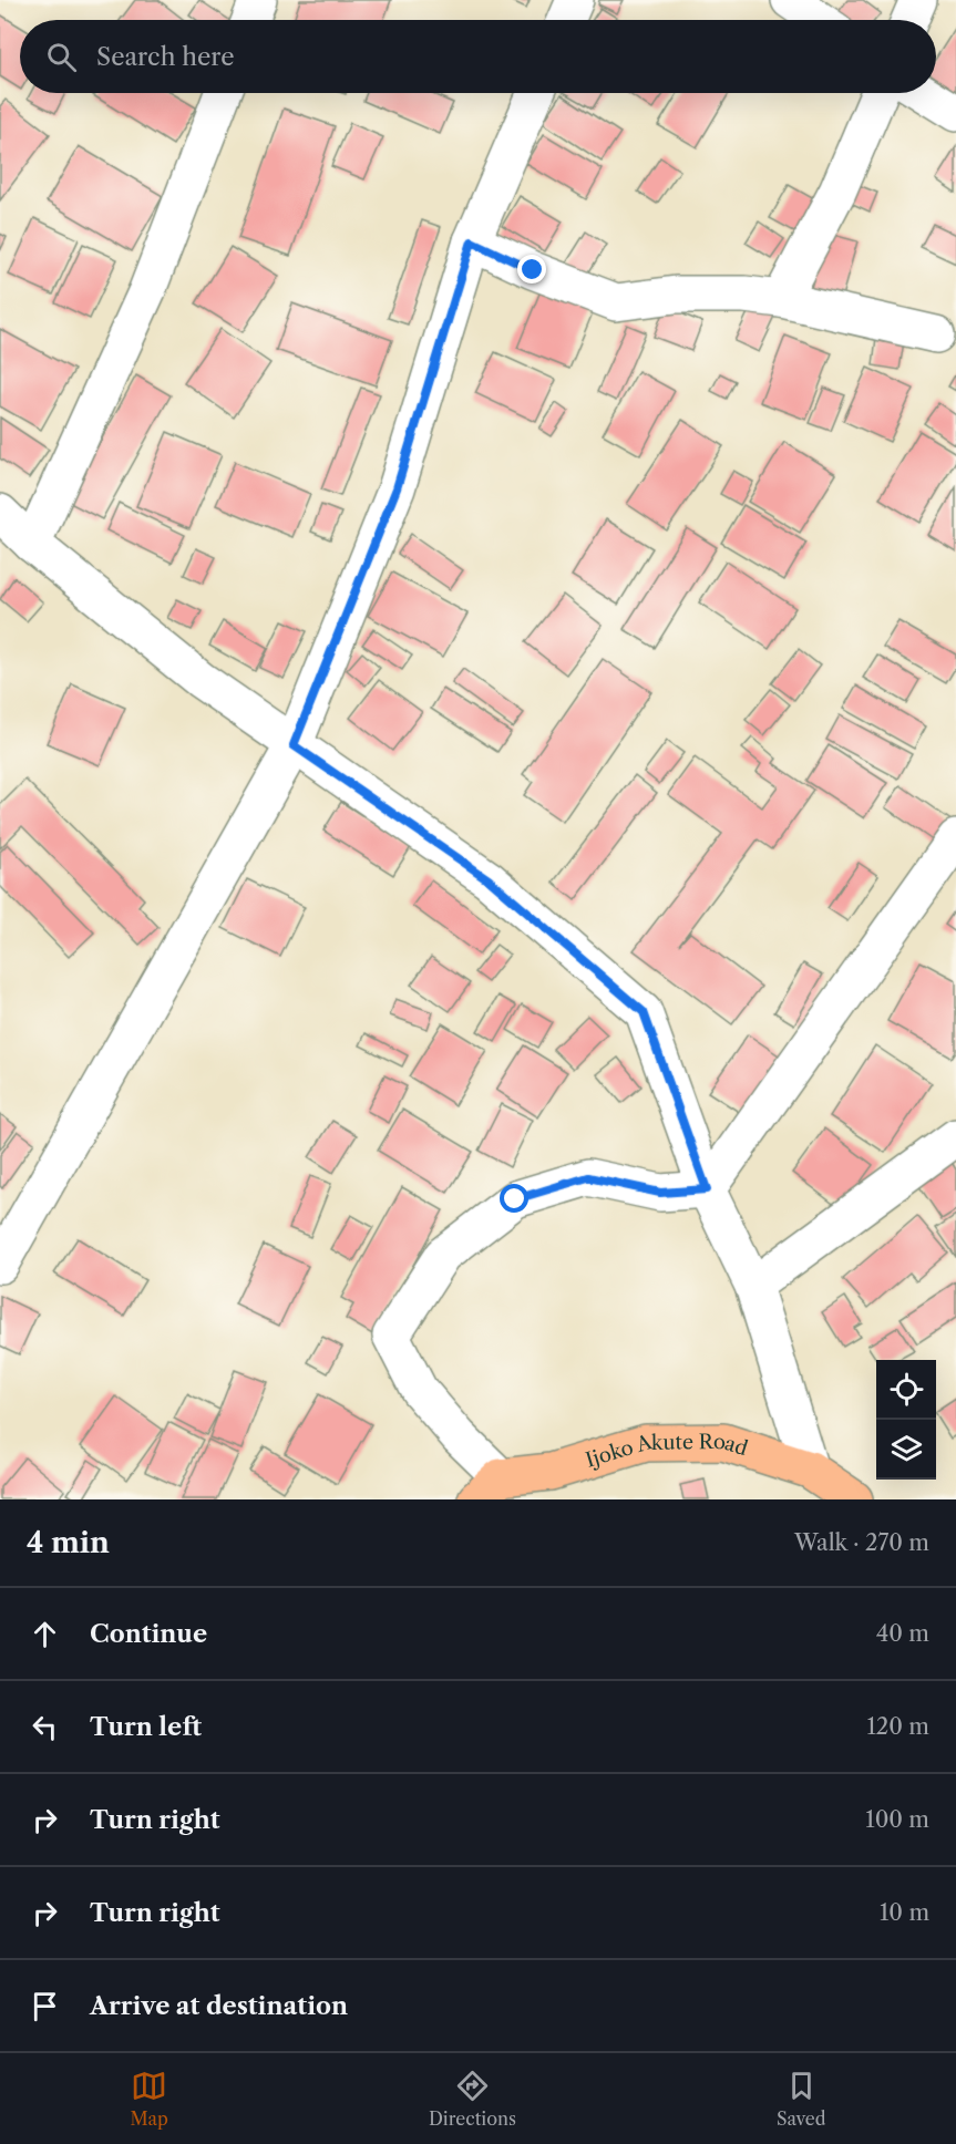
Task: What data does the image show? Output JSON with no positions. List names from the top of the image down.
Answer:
{
  "streets": {
    "main road": ["Ijoko Akute Road"]
  },
  "page": {
    "search": "Search here",
    "heading": ["4 min", "Walk · 270 m"],
    "list": [
      ["Continue", "40 m"],
      ["Turn left", "120 m"],
      ["Turn right", "100 m"],
      ["Turn right", "10 m"],
      "Arrive at destination"
    ],
    "nav": ["Map", "Directions", "Saved"]
  }
}
